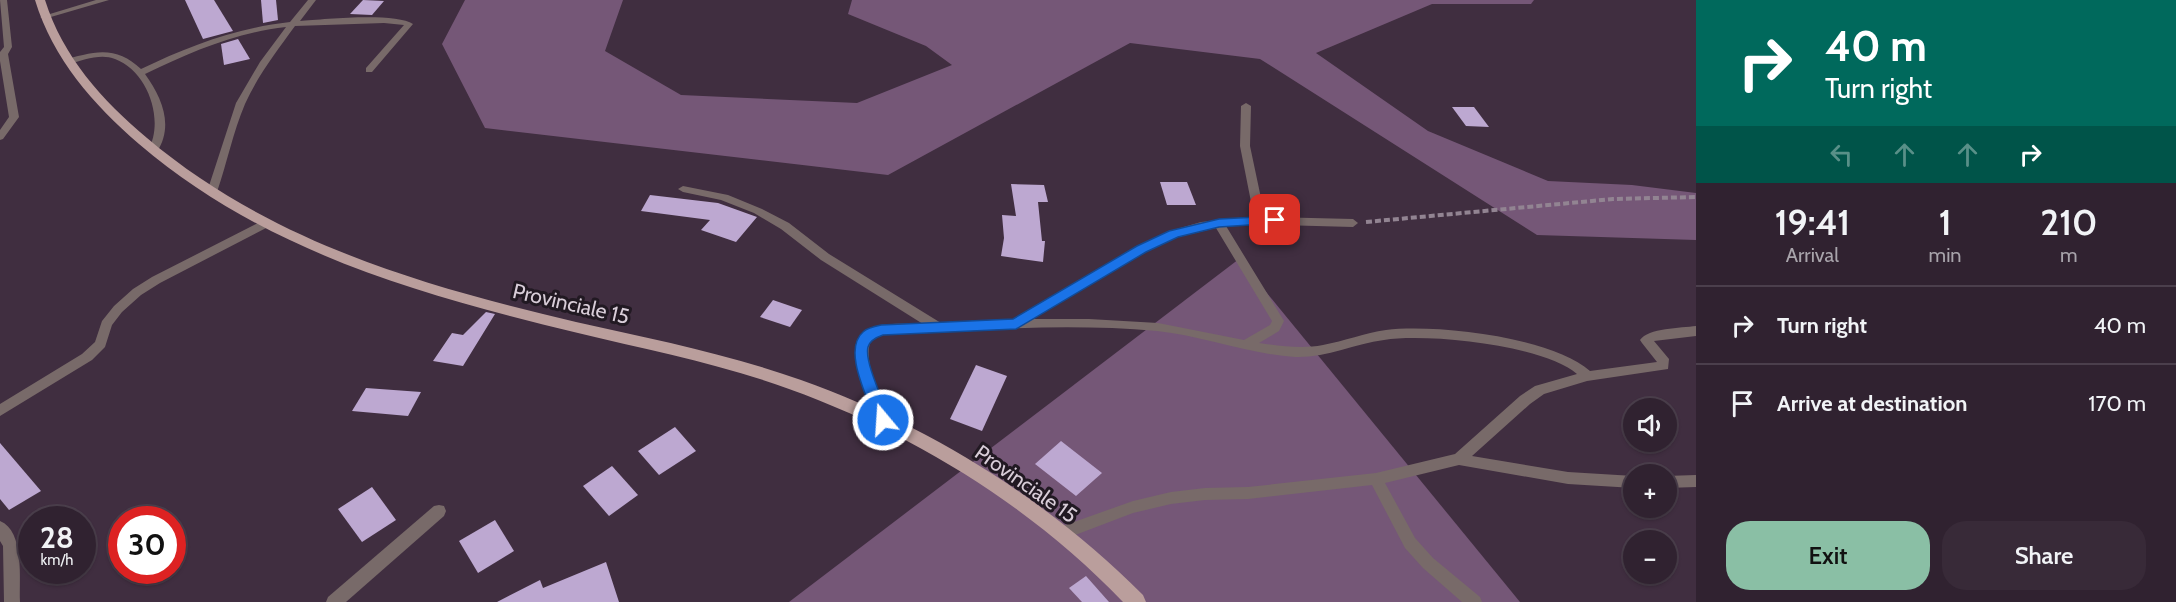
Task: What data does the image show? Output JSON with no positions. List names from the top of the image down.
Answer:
{
  "streets": {
    "main road": ["Provinciale 15"]
  },
  "page": {
    "turn": ["40 m", "Turn right"],
    "eta": [
      "19:41",
      "Arrival",
      "1",
      "min",
      "210",
      "m"
    ],
    "list": [
      {
        "name": "Turn right",
        "value": "40 m"
      },
      {
        "name": "Arrive at destination",
        "value": "170 m"
      }
    ],
    "map_buttons": ["+", "−"],
    "speed": "28 km/h",
    "limit": "30",
    "buttons": ["Exit", "Share"]
  }
}
